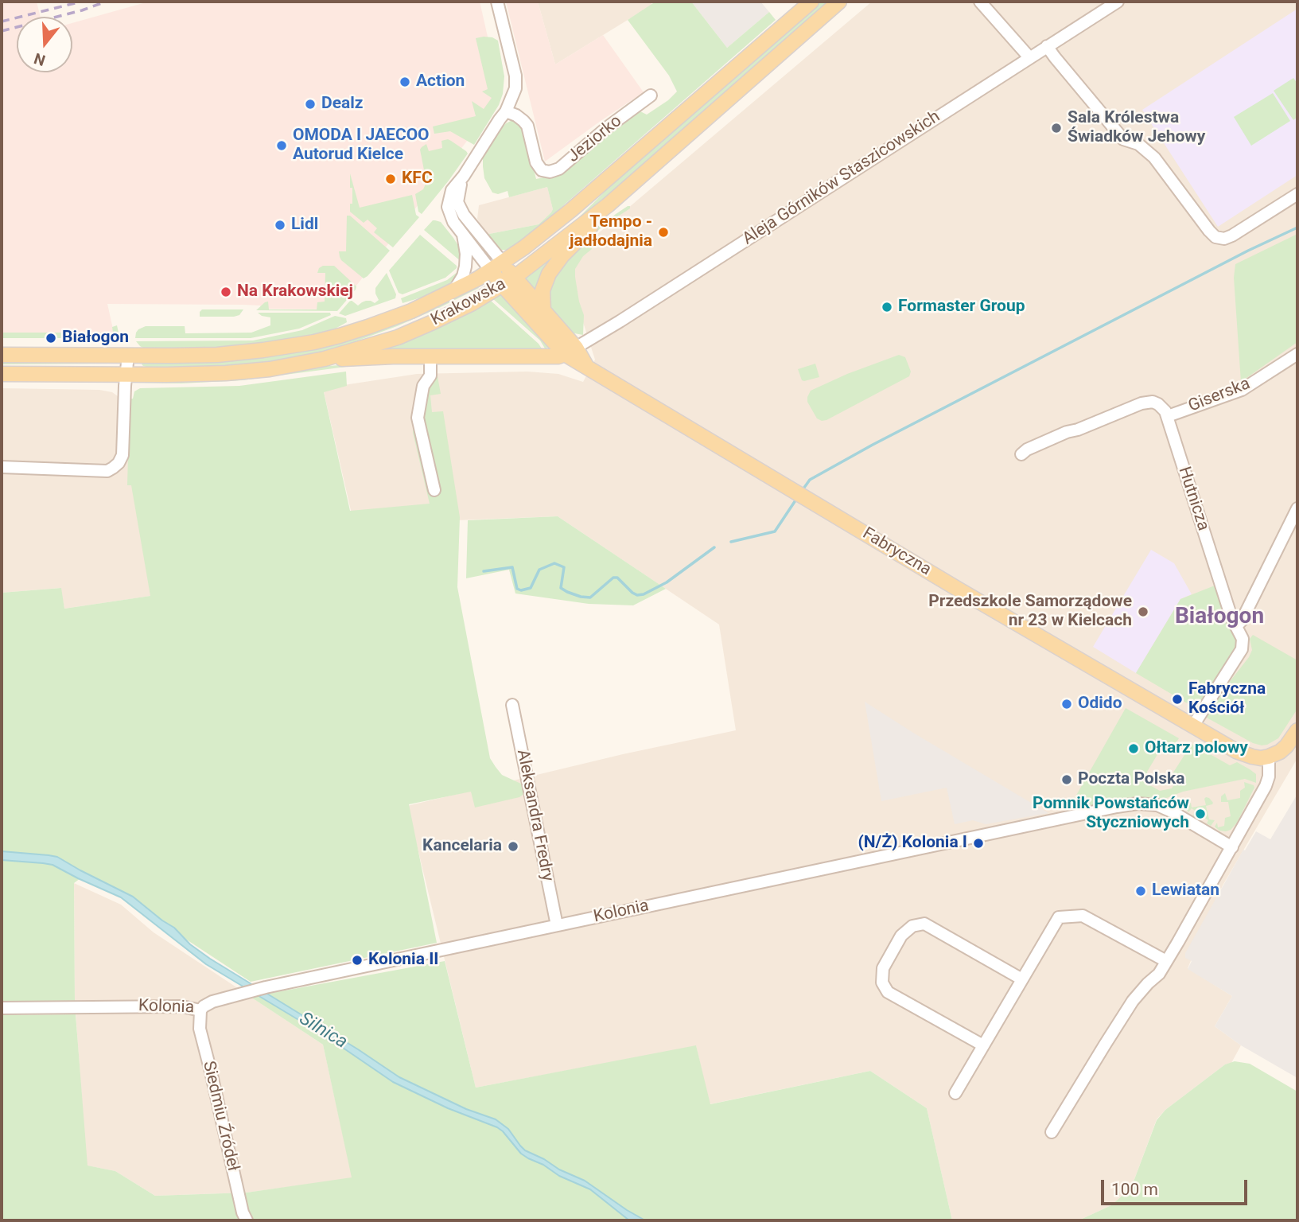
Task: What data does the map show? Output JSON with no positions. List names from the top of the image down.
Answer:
{
  "streets": {
    "main road": ["Krakowska", "Fabryczna"],
    "street": [
      "Jeziorko",
      "Aleja Górników Staszicowskich",
      "Giserska",
      "Hutnicza",
      "Aleksandra Fredry",
      "Kolonia",
      "Siedmiu Źródeł"
    ]
  },
  "crossings": [
    ["Aleja Górników Staszicowskich", "Fabryczna"],
    ["Krakowska", "Fabryczna"],
    ["Giserska", "Hutnicza"],
    ["Hutnicza", "Fabryczna"],
    ["Aleksandra Fredry", "Kolonia"],
    ["Kolonia", "Siedmiu Źródeł"]
  ],
  "districts": ["Białogon"],
  "water": ["Silnica"],
  "places": [
    "Action",
    "Dealz",
    "Sala Królestwa Świadków Jehowy",
    "OMODA I JAECOO Autorud Kielce",
    "KFC",
    "Lidl",
    "Tempo - jadłodajnia",
    "Na Krakowskiej",
    "Formaster Group",
    "Białogon",
    "Przedszkole Samorządowe nr 23 w Kielcach",
    "Fabryczna Kościół",
    "Odido",
    "Ołtarz polowy",
    "Poczta Polska",
    "Pomnik Powstańców Styczniowych",
    "(N/Ż) Kolonia I",
    "Kancelaria",
    "Lewiatan",
    "Kolonia II"
  ],
  "scale_bar": "100 m",
  "north": "bottom"
}
